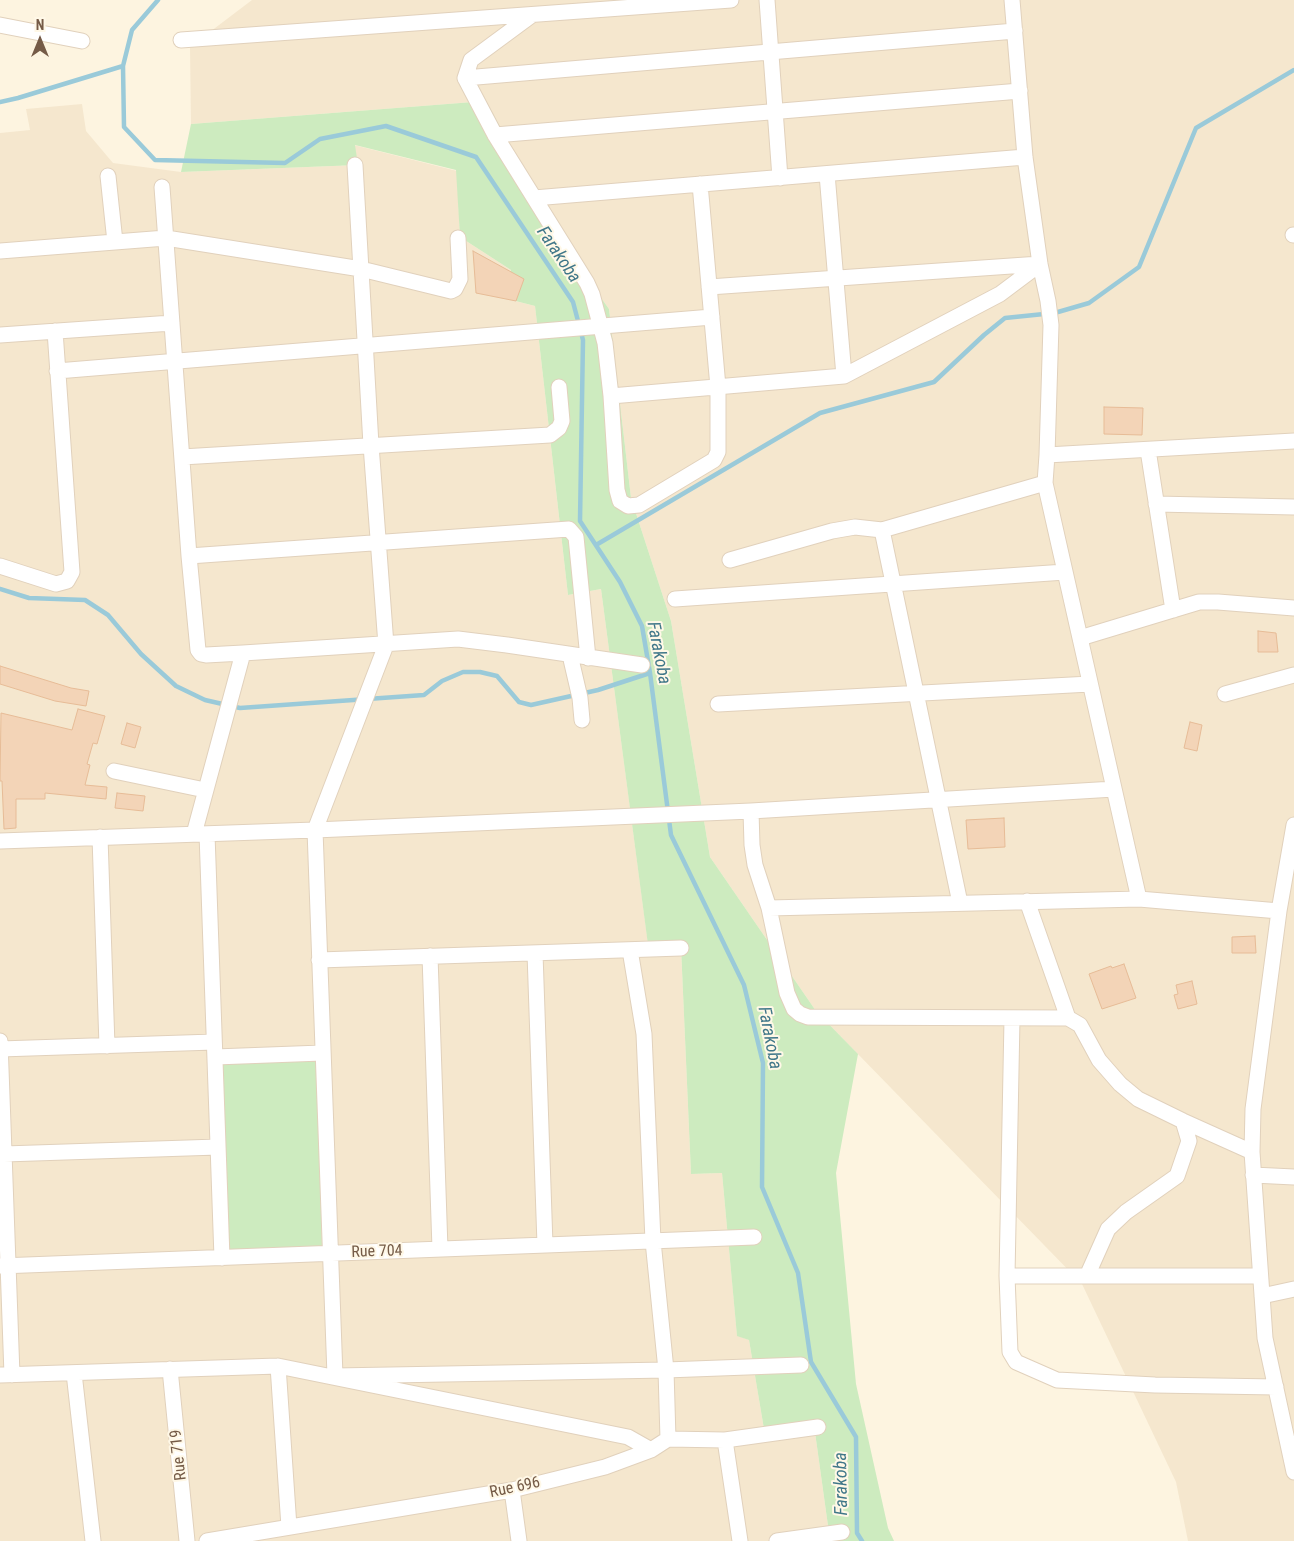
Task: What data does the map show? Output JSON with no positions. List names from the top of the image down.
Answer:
{
  "streets": {
    "street": ["Rue 704", "Rue 719", "Rue 696"]
  },
  "water": ["Farakoba"],
  "north": "top"
}
